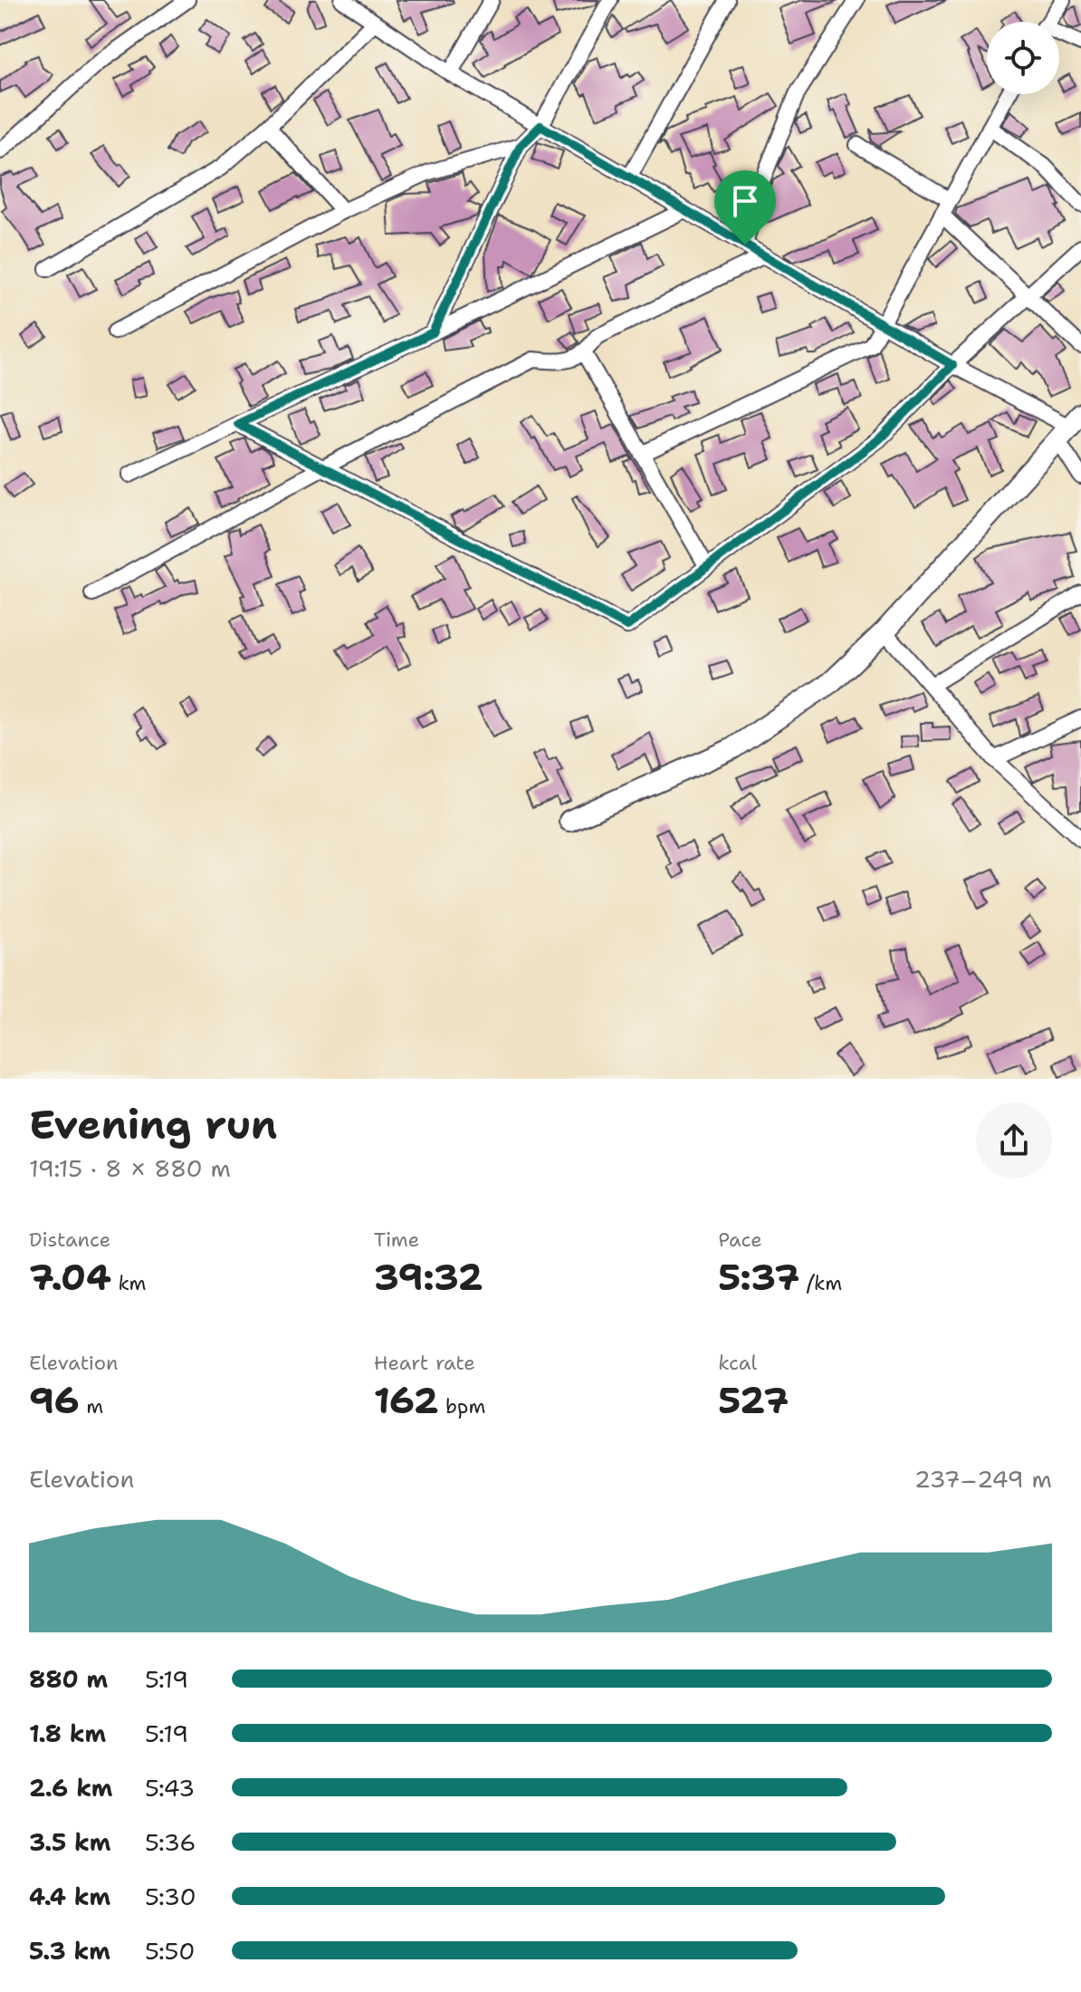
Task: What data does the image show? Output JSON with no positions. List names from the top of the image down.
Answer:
{
  "page": {
    "heading": ["Evening run", "19:15 · 8 × 880 m"],
    "stats": [
      ["Distance", "7.04 km"],
      ["Time", "39:32"],
      ["Pace", "5:37 /km"],
      ["Elevation", "96 m"],
      ["Heart rate", "162 bpm"],
      ["kcal", "527"]
    ],
    "chart": ["Elevation", "237–249 m"],
    "list": [
      {
        "name": "880 m",
        "note": "5:19"
      },
      {
        "name": "1.8 km",
        "note": "5:19"
      },
      {
        "name": "2.6 km",
        "note": "5:43"
      },
      {
        "name": "3.5 km",
        "note": "5:36"
      },
      {
        "name": "4.4 km",
        "note": "5:30"
      },
      {
        "name": "5.3 km",
        "note": "5:50"
      }
    ]
  }
}
